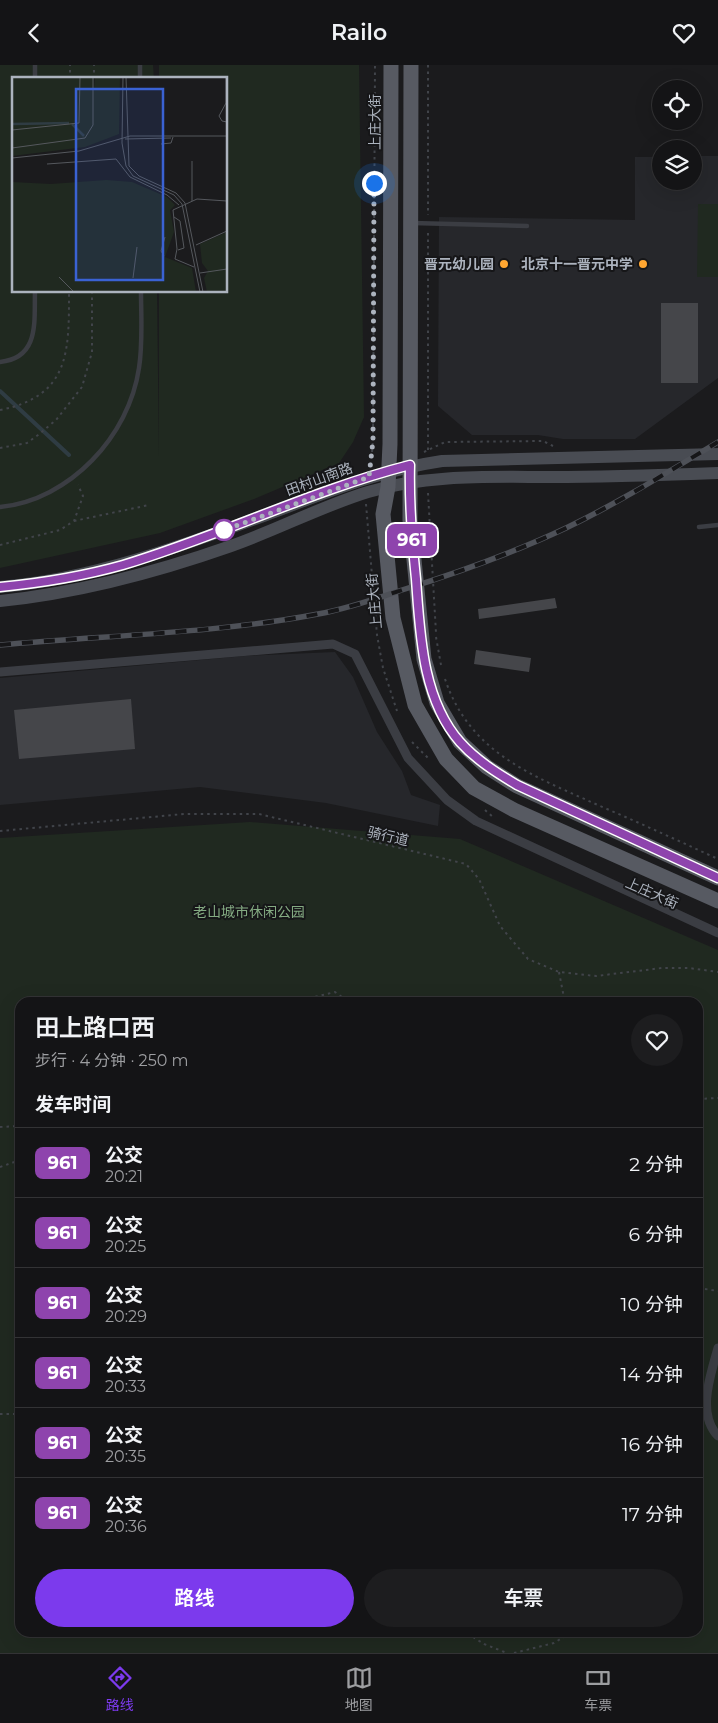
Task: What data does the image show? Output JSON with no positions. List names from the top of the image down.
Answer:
{
  "streets": {
    "main road": ["上庄大街", "田村山南路"],
    "path": ["骑行道"]
  },
  "crossings": [
    ["上庄大街", "田村山南路"]
  ],
  "parks": ["老山城市休闲公园"],
  "places": ["晋元幼儿园", "北京十一晋元中学"],
  "lines": ["bus line 961"],
  "page": {
    "header": "Railo",
    "on_map": "961",
    "heading": [
      ["田上路口西", "步行 · 4 分钟 · 250 m"],
      "发车时间"
    ],
    "list": [
      {
        "mark": "961",
        "name": "公交",
        "note": "20:21",
        "value": "2 分钟"
      },
      {
        "mark": "961",
        "name": "公交",
        "note": "20:25",
        "value": "6 分钟"
      },
      {
        "mark": "961",
        "name": "公交",
        "note": "20:29",
        "value": "10 分钟"
      },
      {
        "mark": "961",
        "name": "公交",
        "note": "20:33",
        "value": "14 分钟"
      },
      {
        "mark": "961",
        "name": "公交",
        "note": "20:35",
        "value": "16 分钟"
      },
      {
        "mark": "961",
        "name": "公交",
        "note": "20:36",
        "value": "17 分钟"
      }
    ],
    "buttons": ["路线", "车票"],
    "tabs": ["路线", "地图", "车票"]
  }
}
